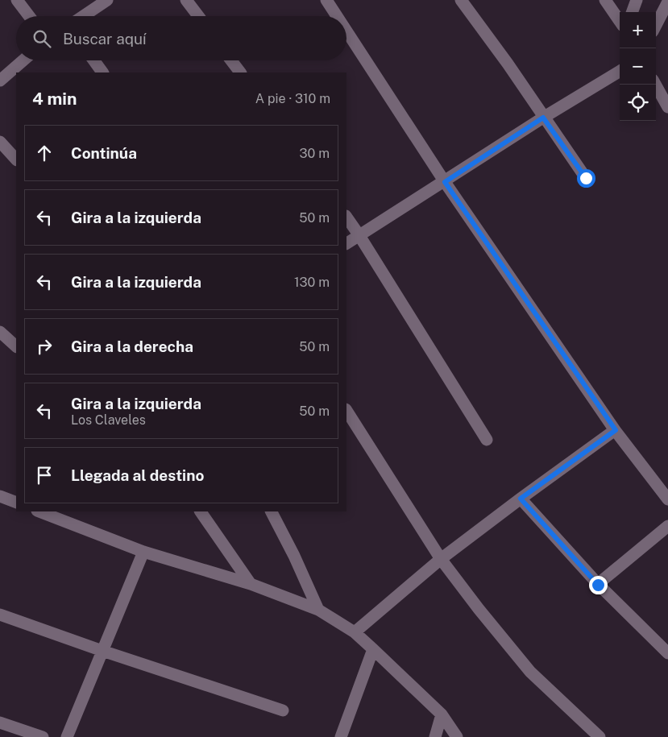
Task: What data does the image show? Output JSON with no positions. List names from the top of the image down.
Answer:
{
  "page": {
    "map_buttons": ["+", "−"],
    "search": "Buscar aquí",
    "heading": ["4 min", "A pie · 310 m"],
    "list": [
      ["Continúa", "30 m"],
      ["Gira a la izquierda", "50 m"],
      ["Gira a la izquierda", "130 m"],
      ["Gira a la derecha", "50 m"],
      ["Gira a la izquierda", "Los Claveles", "50 m"],
      "Llegada al destino"
    ]
  }
}
